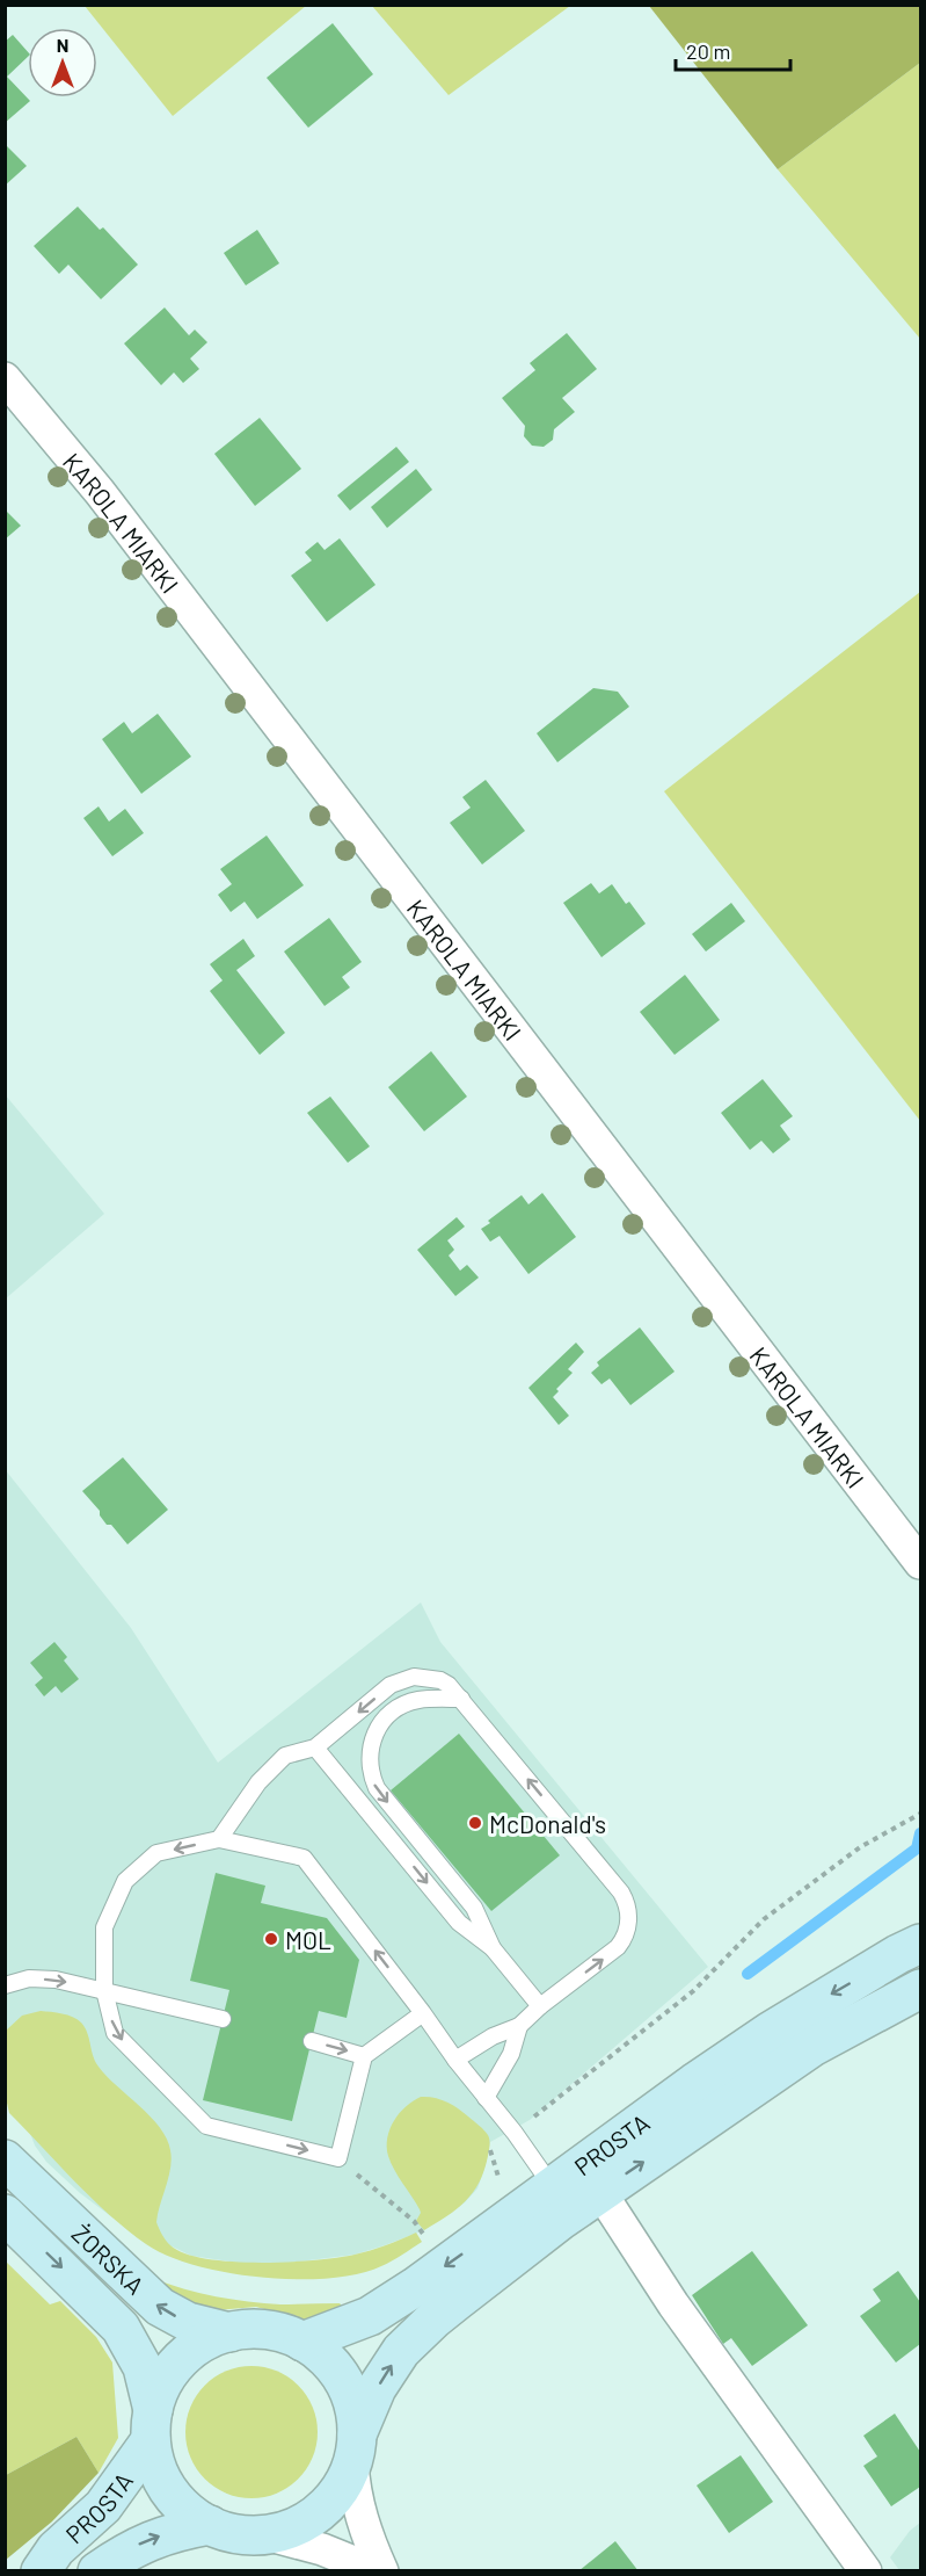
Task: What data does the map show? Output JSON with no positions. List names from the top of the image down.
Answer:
{
  "streets": {
    "main road": ["PROSTA", "ŻORSKA"],
    "street": ["KAROLA MIARKI"]
  },
  "crossings": [
    ["PROSTA", "ŻORSKA"]
  ],
  "places": ["McDonald's", "MOL"],
  "scale_bar": "20 m",
  "north": "top"
}
